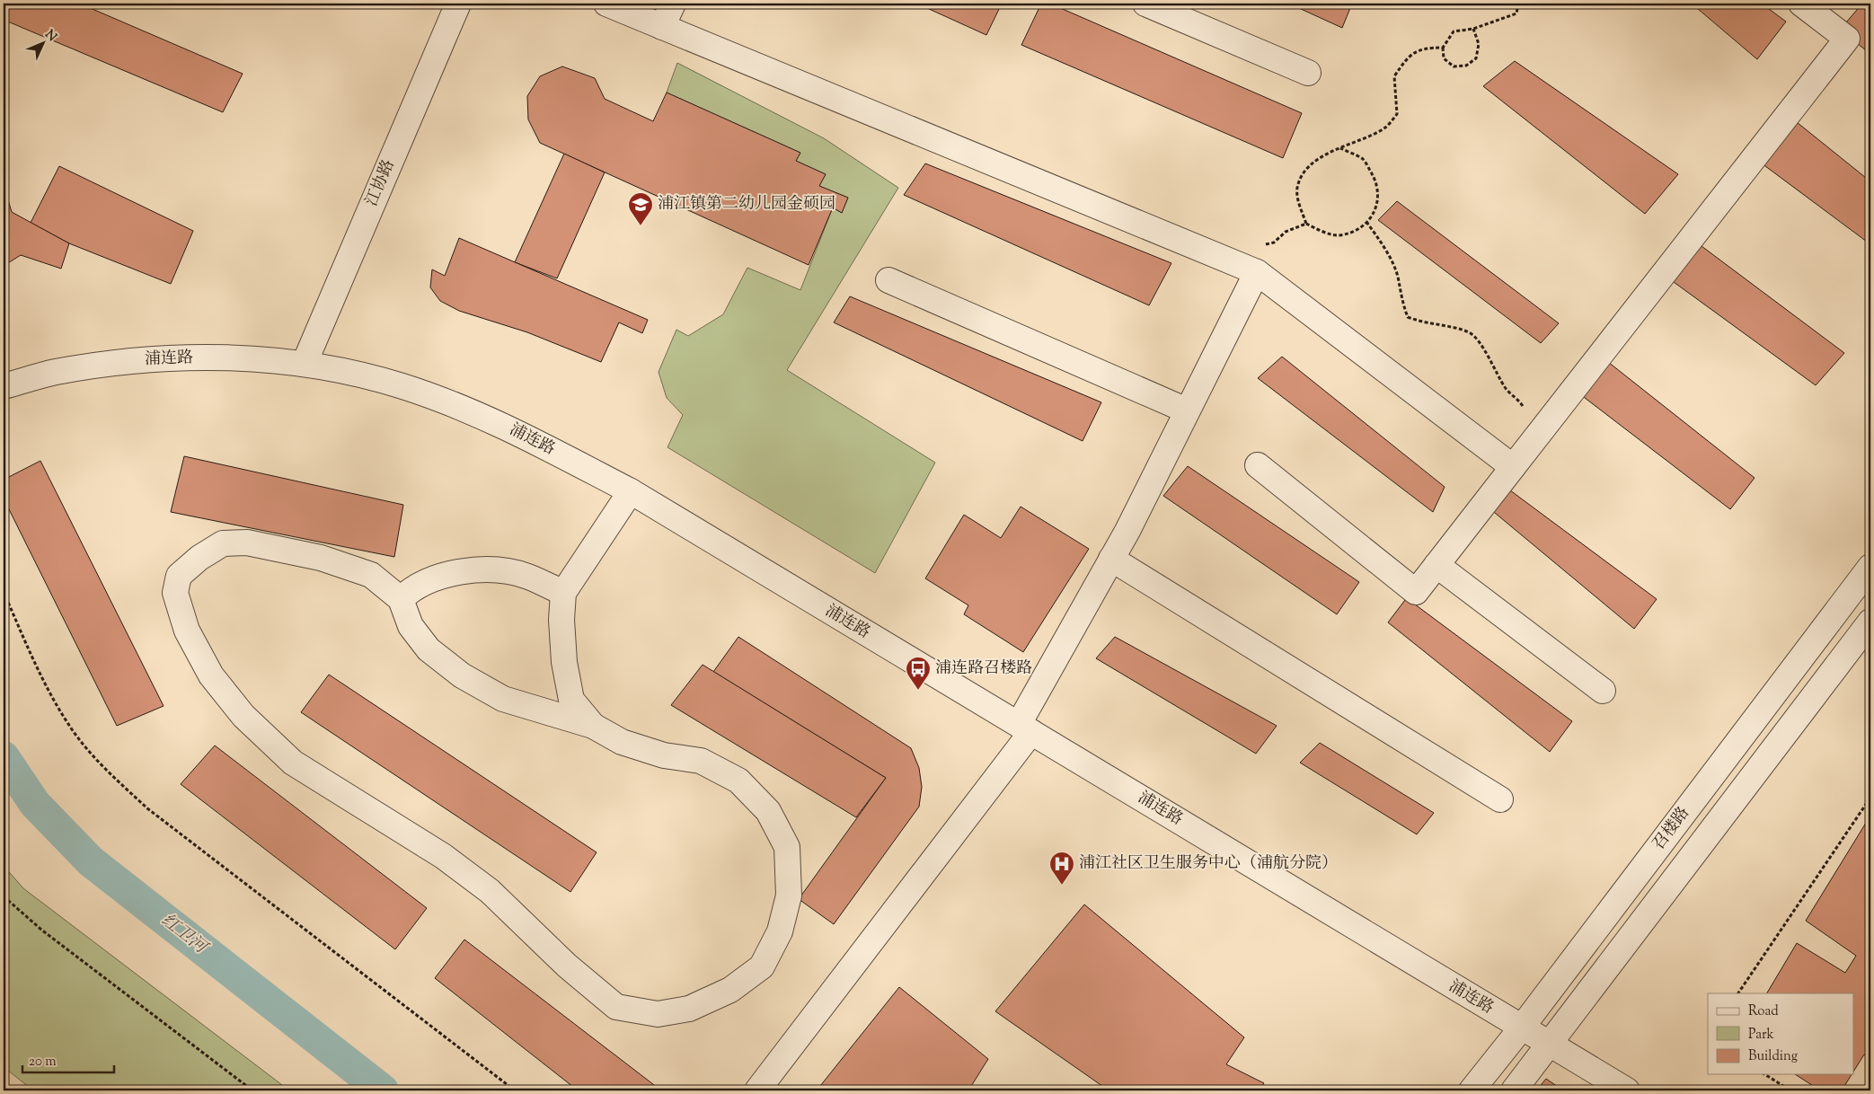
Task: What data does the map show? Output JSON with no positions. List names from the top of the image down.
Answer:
{
  "streets": {
    "street": ["江协路", "浦连路", "召楼路"]
  },
  "crossings": [
    ["江协路", "浦连路"],
    ["浦连路", "召楼路"]
  ],
  "water": ["红卫河"],
  "places": {
    "school or university": ["浦江镇第二幼儿园金硕园"],
    "bus stop": ["浦连路召楼路"],
    "hospital": ["浦江社区卫生服务中心（浦航分院）"]
  },
  "legend": ["Road", "Park", "Building"],
  "scale_bar": "20 m",
  "north": "top right"
}
